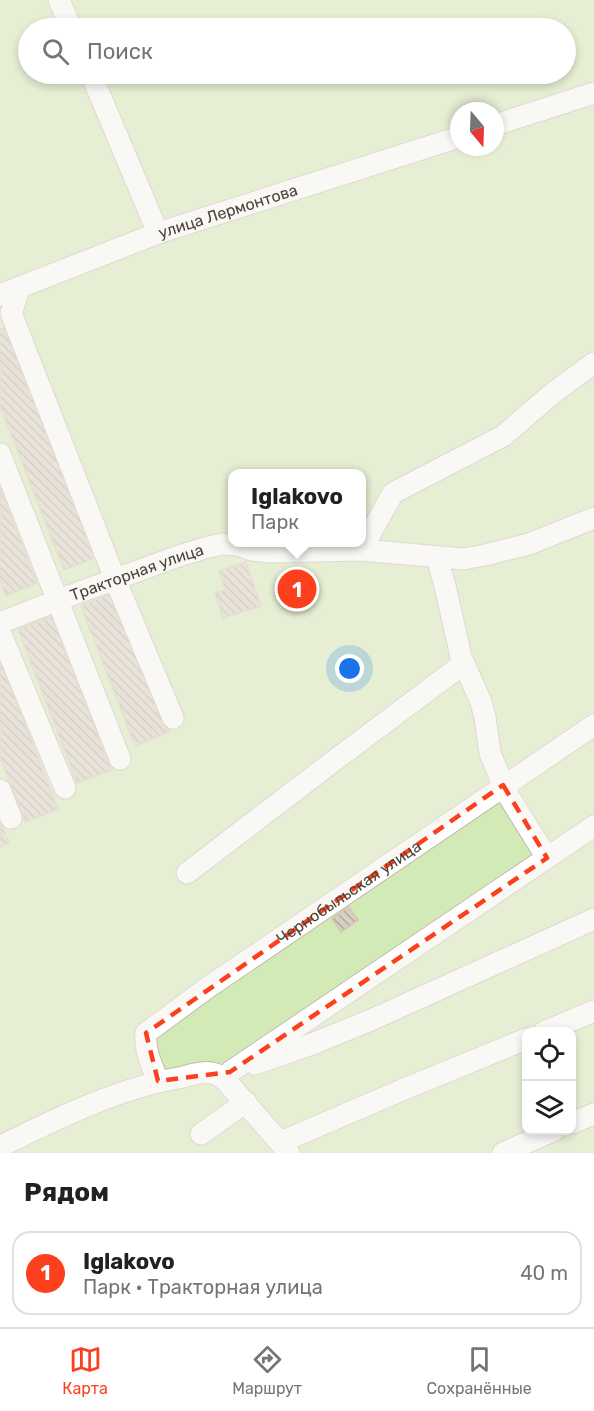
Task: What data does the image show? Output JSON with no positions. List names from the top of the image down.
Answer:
{
  "streets": {
    "street": ["улица Лермонтова", "Тракторная улица", "Чернобыльская улица"]
  },
  "north": "bottom",
  "page": {
    "search": "Поиск",
    "popup": ["Iglakovo", "Парк"],
    "pins": "1",
    "heading": "Рядом",
    "list": [
      {
        "mark": "1",
        "name": "Iglakovo",
        "note": "Парк · Тракторная улица",
        "value": "40 m"
      }
    ],
    "nav": ["Карта", "Маршрут", "Сохранённые"]
  }
}
